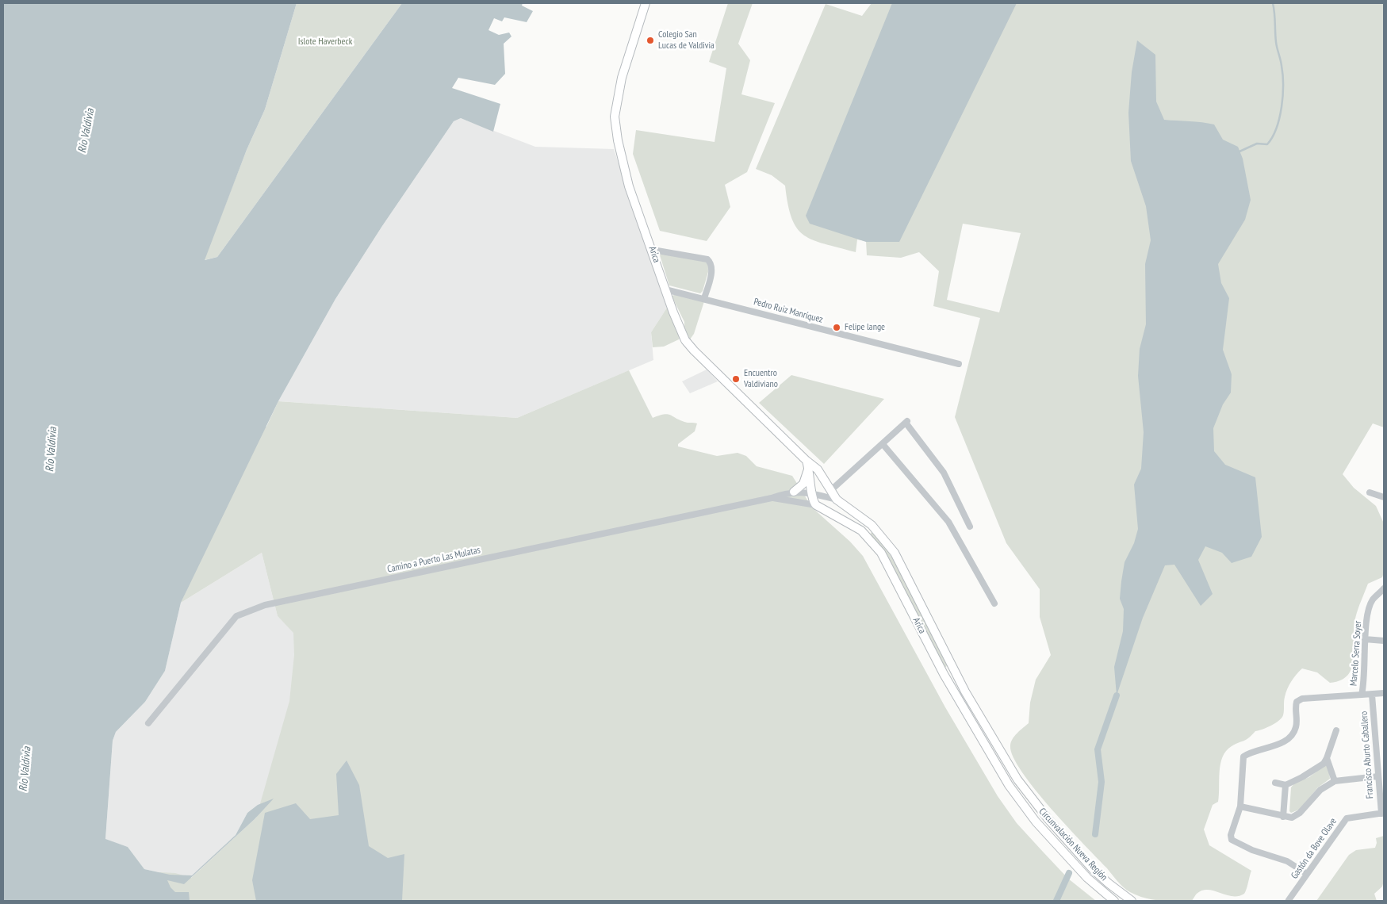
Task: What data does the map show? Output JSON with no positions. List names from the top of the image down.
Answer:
{
  "streets": {
    "main road": ["Arica", "Circunvalación Nueva Región"],
    "street": [
      "Pedro Ruiz Manríquez",
      "Camino a Puerto Las Mulatas",
      "Marcelo Serra Soyer",
      "Francisco Aburto Caballero",
      "Gastón da Bove Olave"
    ]
  },
  "crossings": [
    ["Arica", "Pedro Ruiz Manríquez"],
    ["Arica", "Camino a Puerto Las Mulatas"],
    ["Arica", "Circunvalación Nueva Región"],
    ["Marcelo Serra Soyer", "Gastón da Bove Olave"],
    ["Francisco Aburto Caballero", "Gastón da Bove Olave"]
  ],
  "water": ["Río Valdivia"],
  "parks": ["Islote Haverbeck"],
  "places": ["Colegio San Lucas de Valdivia", "Felipe lange", "Encuentro Valdiviano"]
}
